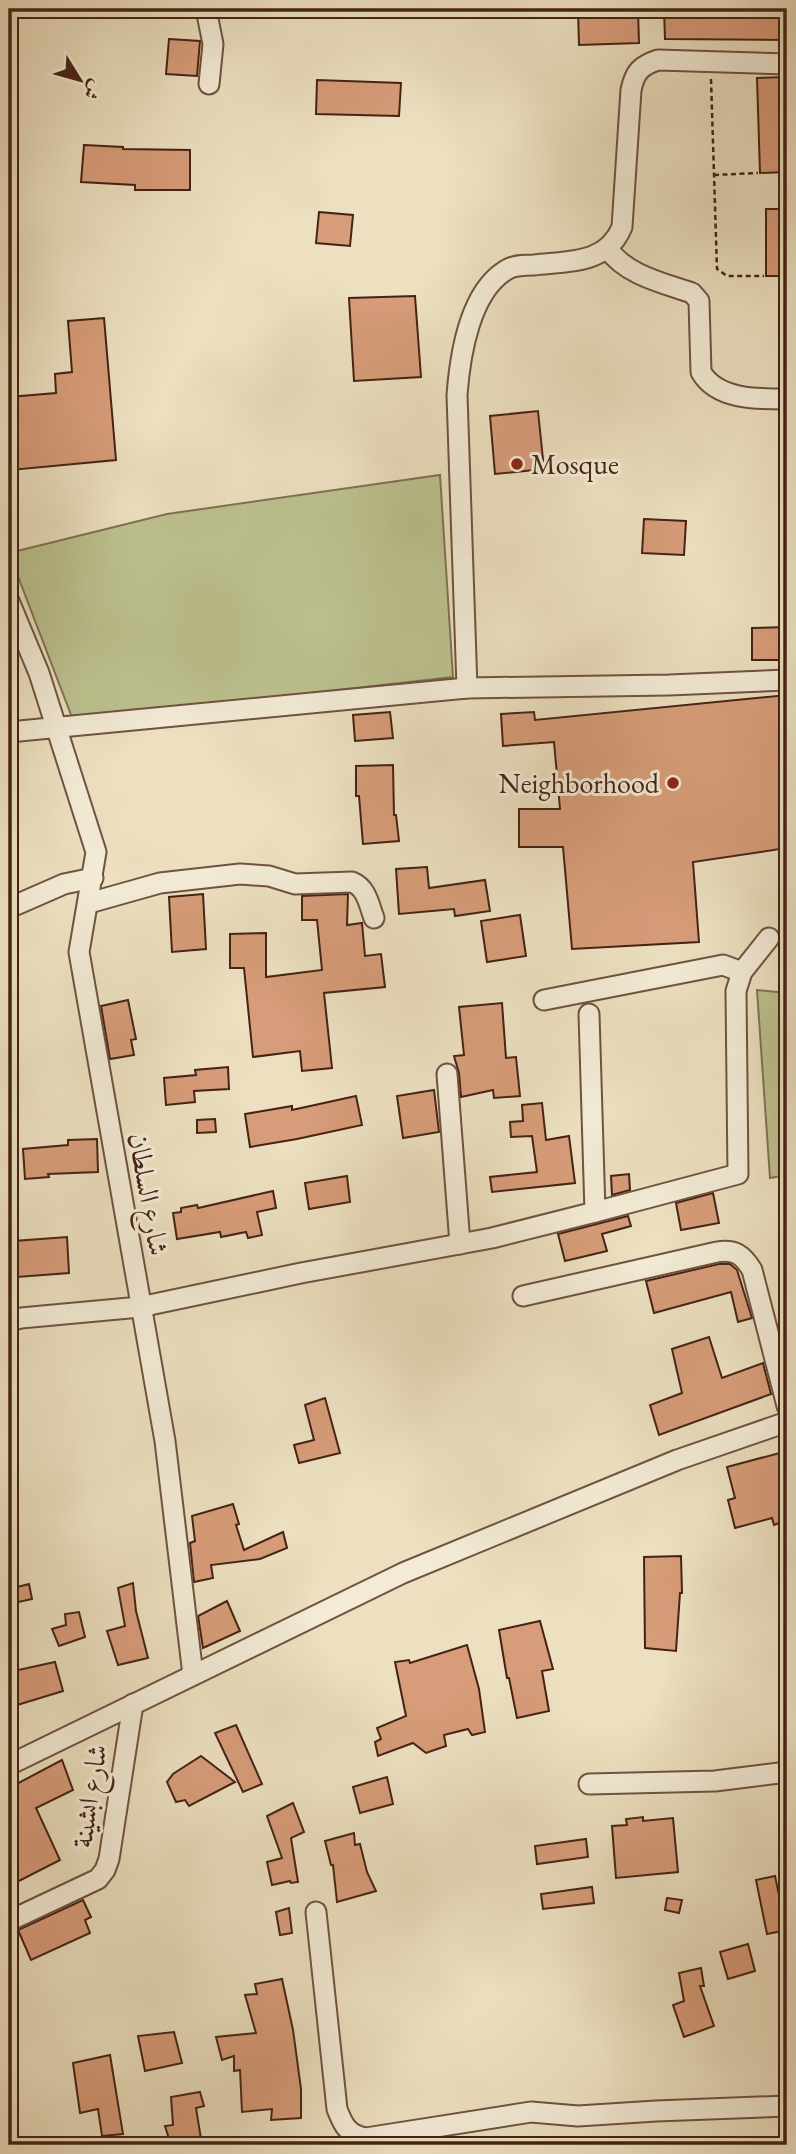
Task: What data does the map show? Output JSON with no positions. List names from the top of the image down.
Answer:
{
  "streets": {
    "street": ["شارع السلطان", "شارع ابشينة"]
  },
  "places": ["Mosque", "Neighborhood"],
  "north": "bottom right"
}
